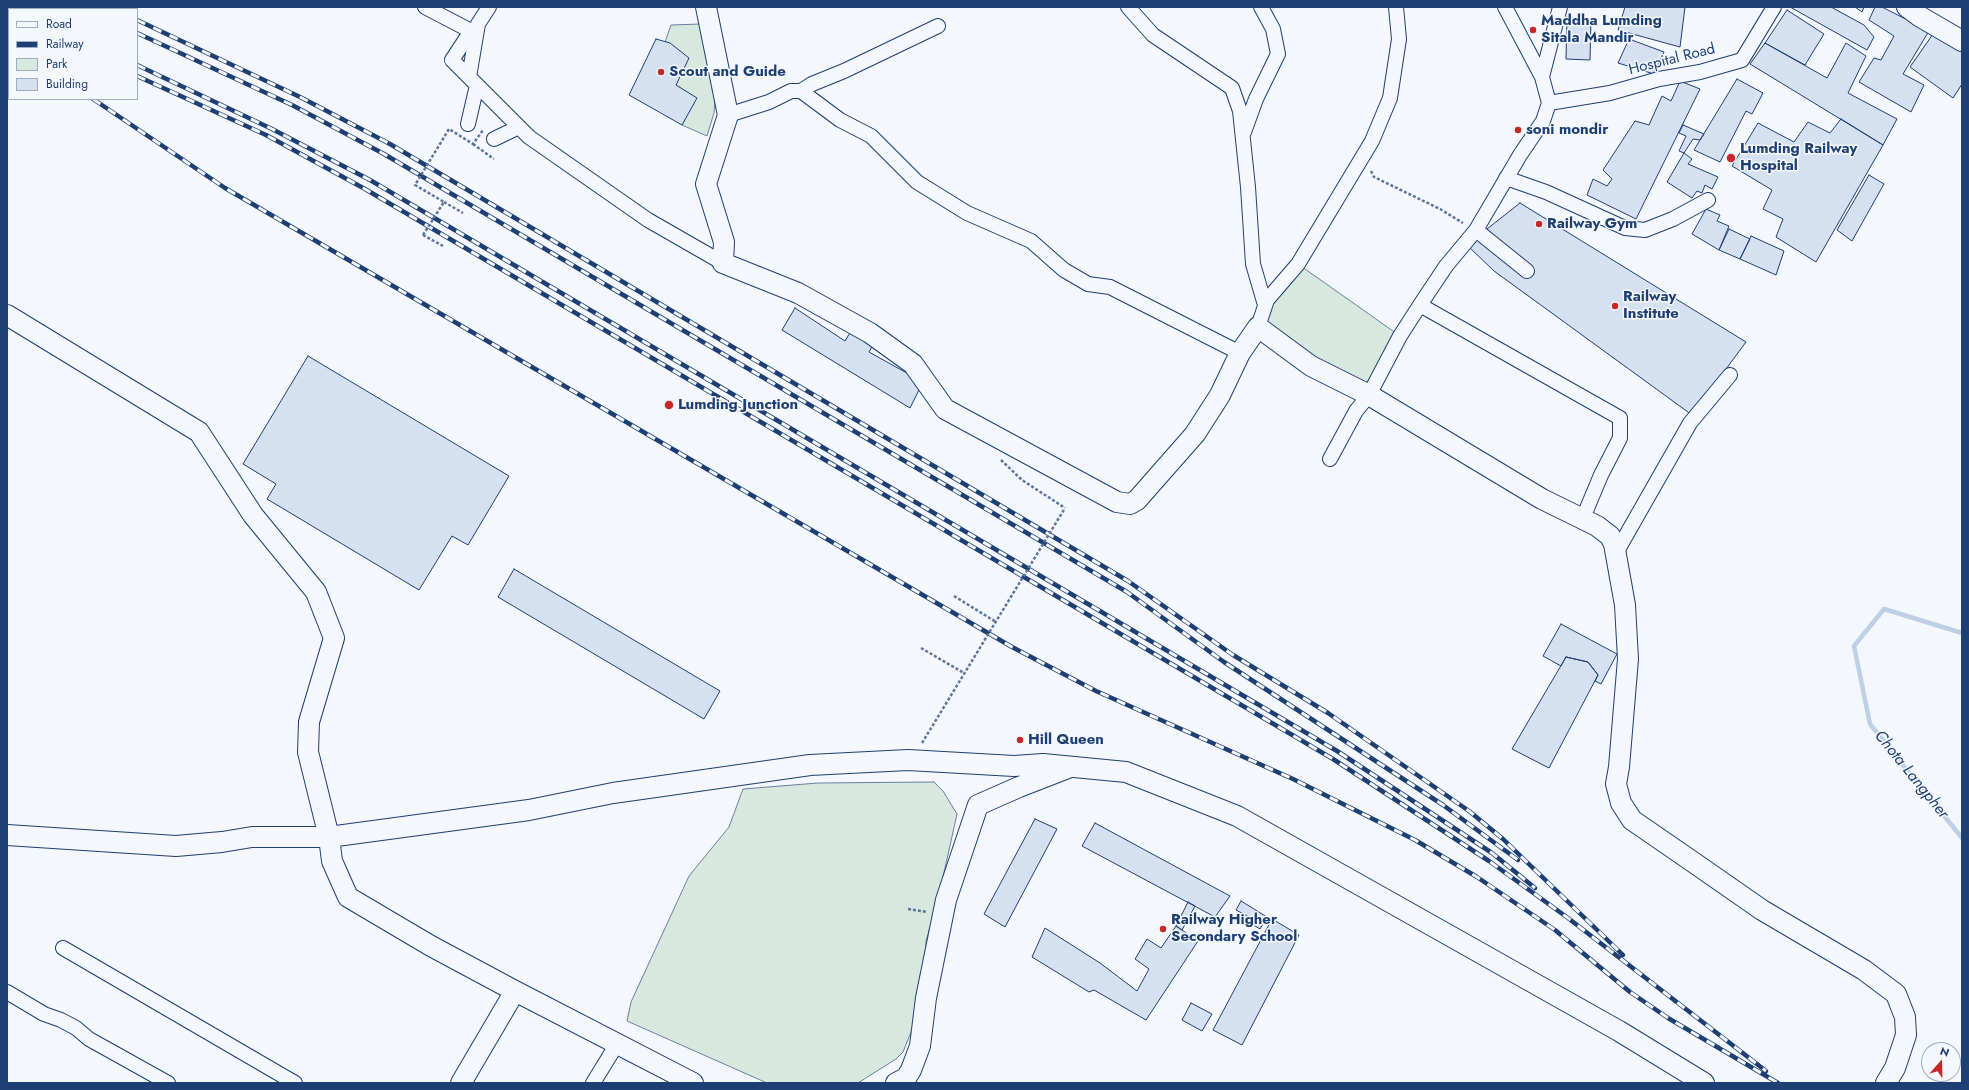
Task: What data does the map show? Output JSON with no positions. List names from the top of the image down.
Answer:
{
  "streets": {
    "street": ["Hospital Road"]
  },
  "water": ["Chota Langpher"],
  "places": [
    "Maddha Lumding Sitala Mandir",
    "Scout and Guide",
    "soni mondir",
    "Lumding Railway Hospital",
    "Railway Gym",
    "Railway Institute",
    "Lumding Junction",
    "Hill Queen",
    "Railway Higher Secondary School"
  ],
  "legend": [
    "Road",
    "Railway",
    "Park",
    "Building"
  ],
  "north": "top"
}
